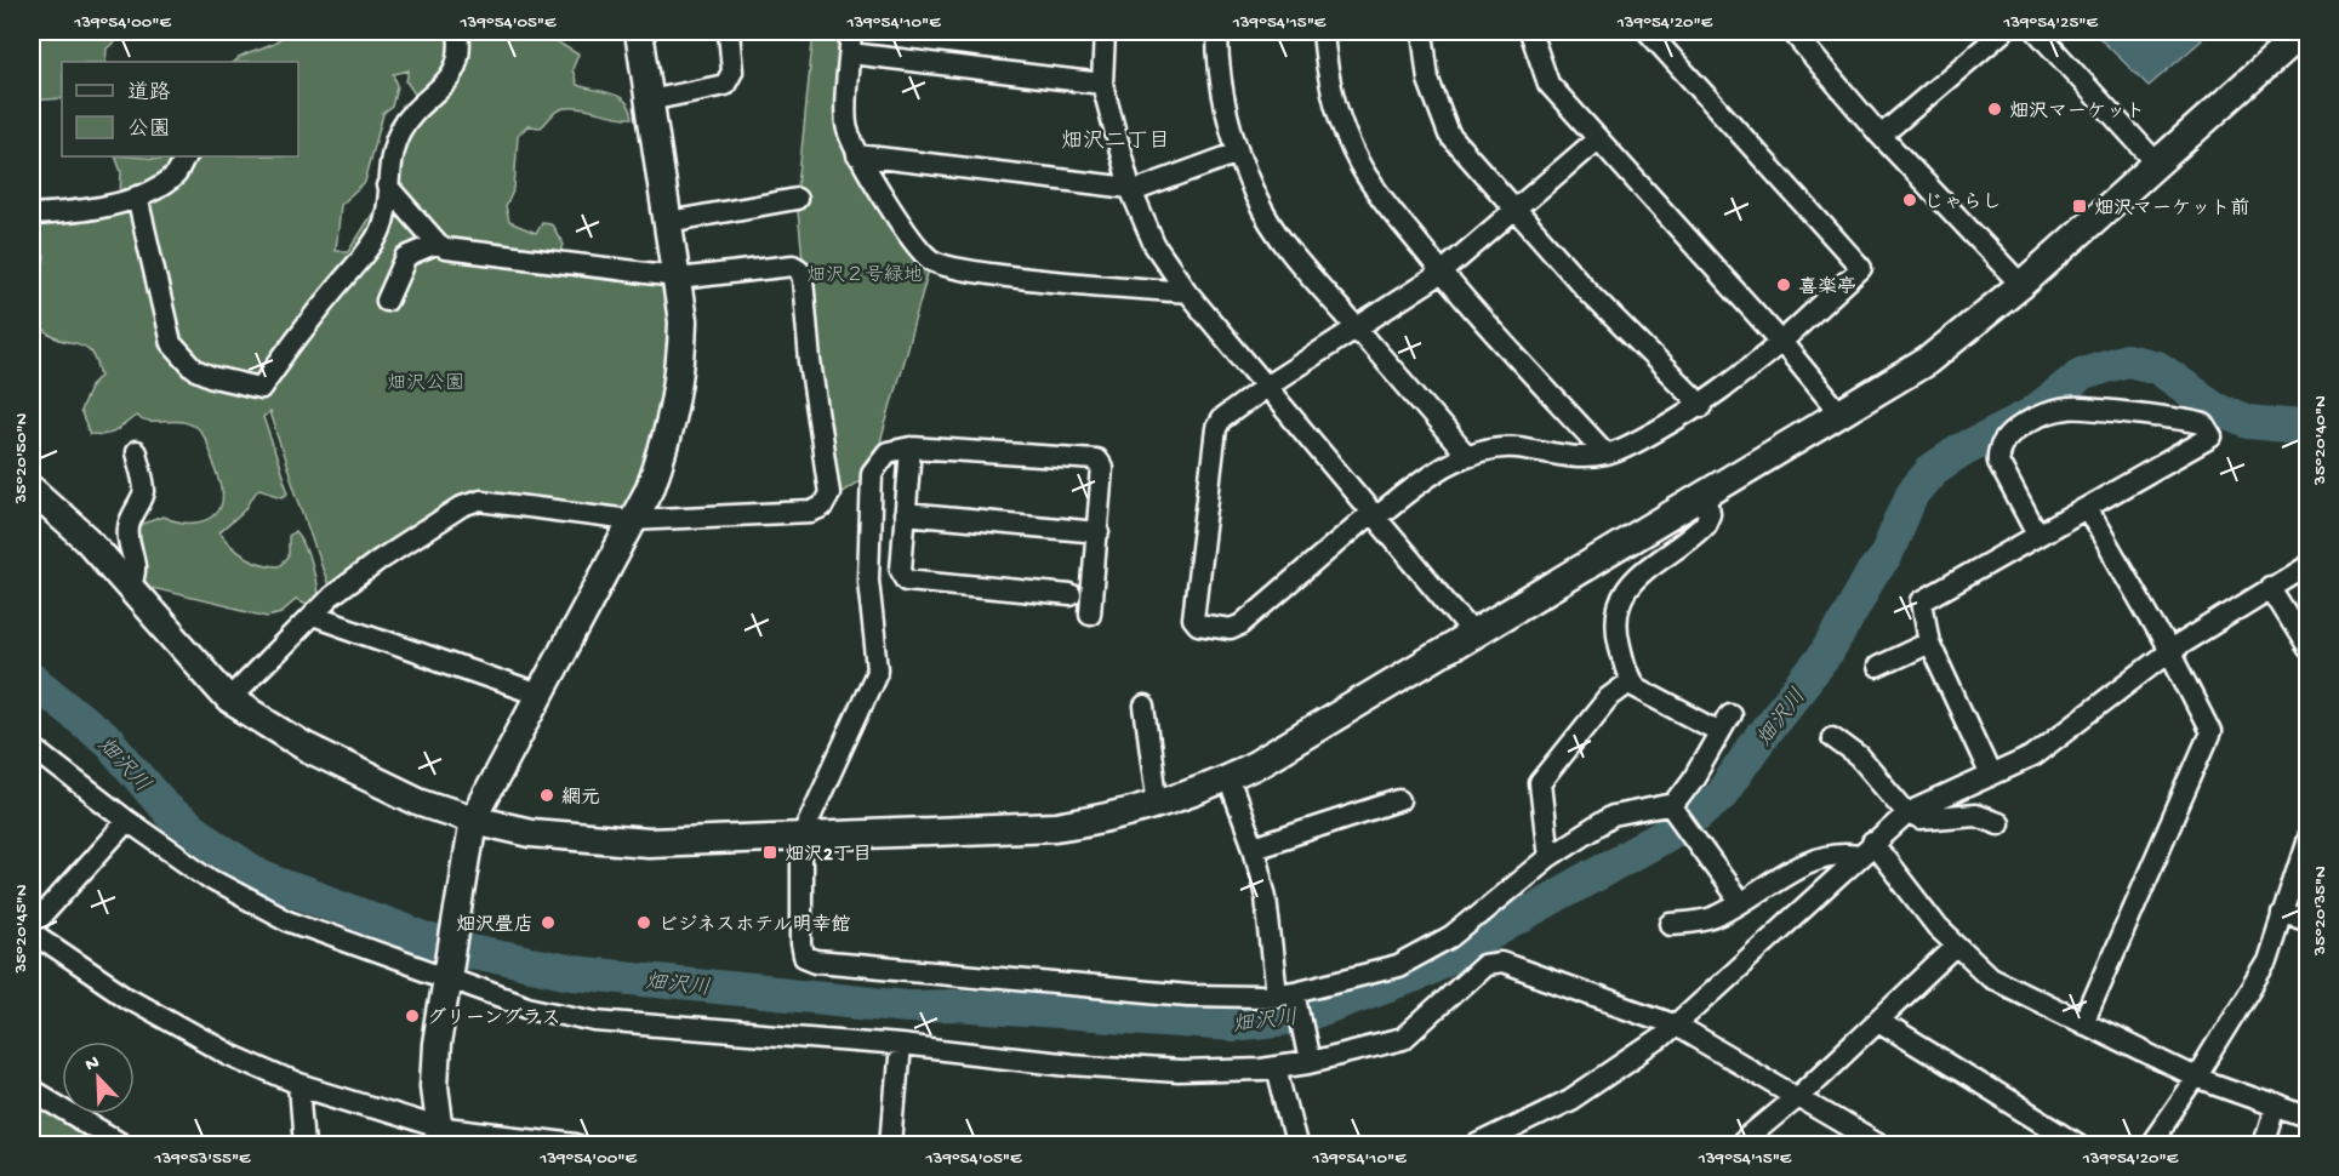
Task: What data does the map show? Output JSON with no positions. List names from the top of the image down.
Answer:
{
  "districts": ["畑沢二丁目"],
  "water": ["畑沢川"],
  "parks": ["畑沢２号緑地", "畑沢公園"],
  "places": {
    "other": [
      "畑沢マーケット",
      "じゃらし",
      "喜楽亭",
      "網元",
      "畑沢畳店",
      "ビジネスホテル明幸館",
      "グリーングラス"
    ],
    "transit": ["畑沢マーケット前", "畑沢2丁目"]
  },
  "legend": ["道路", "公園"],
  "north": "top left",
  "coordinates": [
    "139°54'00\"E",
    "139°54'05\"E",
    "139°54'10\"E",
    "139°54'15\"E",
    "139°54'20\"E",
    "139°54'25\"E",
    "35°20'40\"N",
    "35°20'50\"N",
    "35°20'35\"N",
    "35°20'45\"N",
    "139°53'55\"E"
  ]
}
